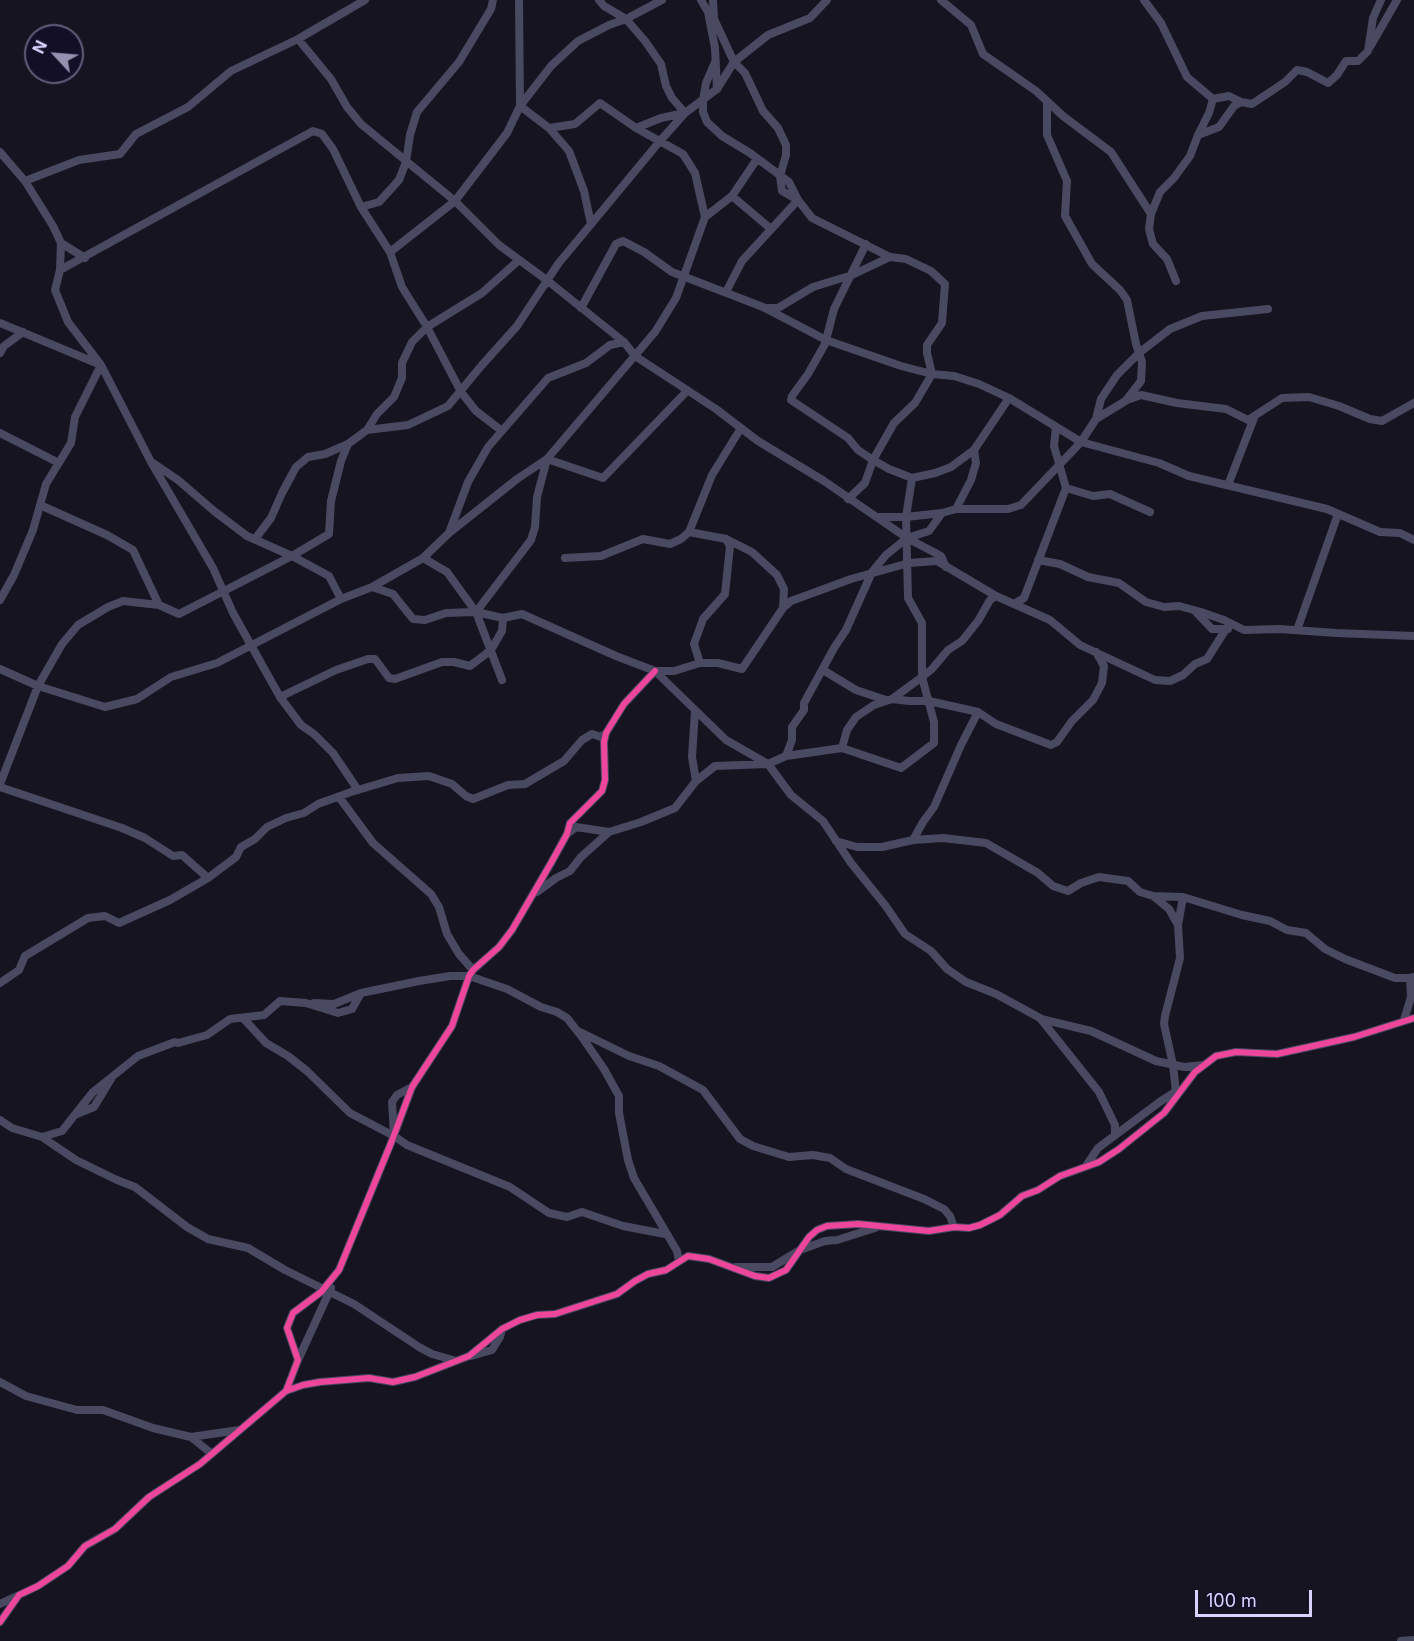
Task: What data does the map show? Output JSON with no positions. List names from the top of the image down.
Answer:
{
  "scale_bar": "100 m",
  "north": "top left"
}
